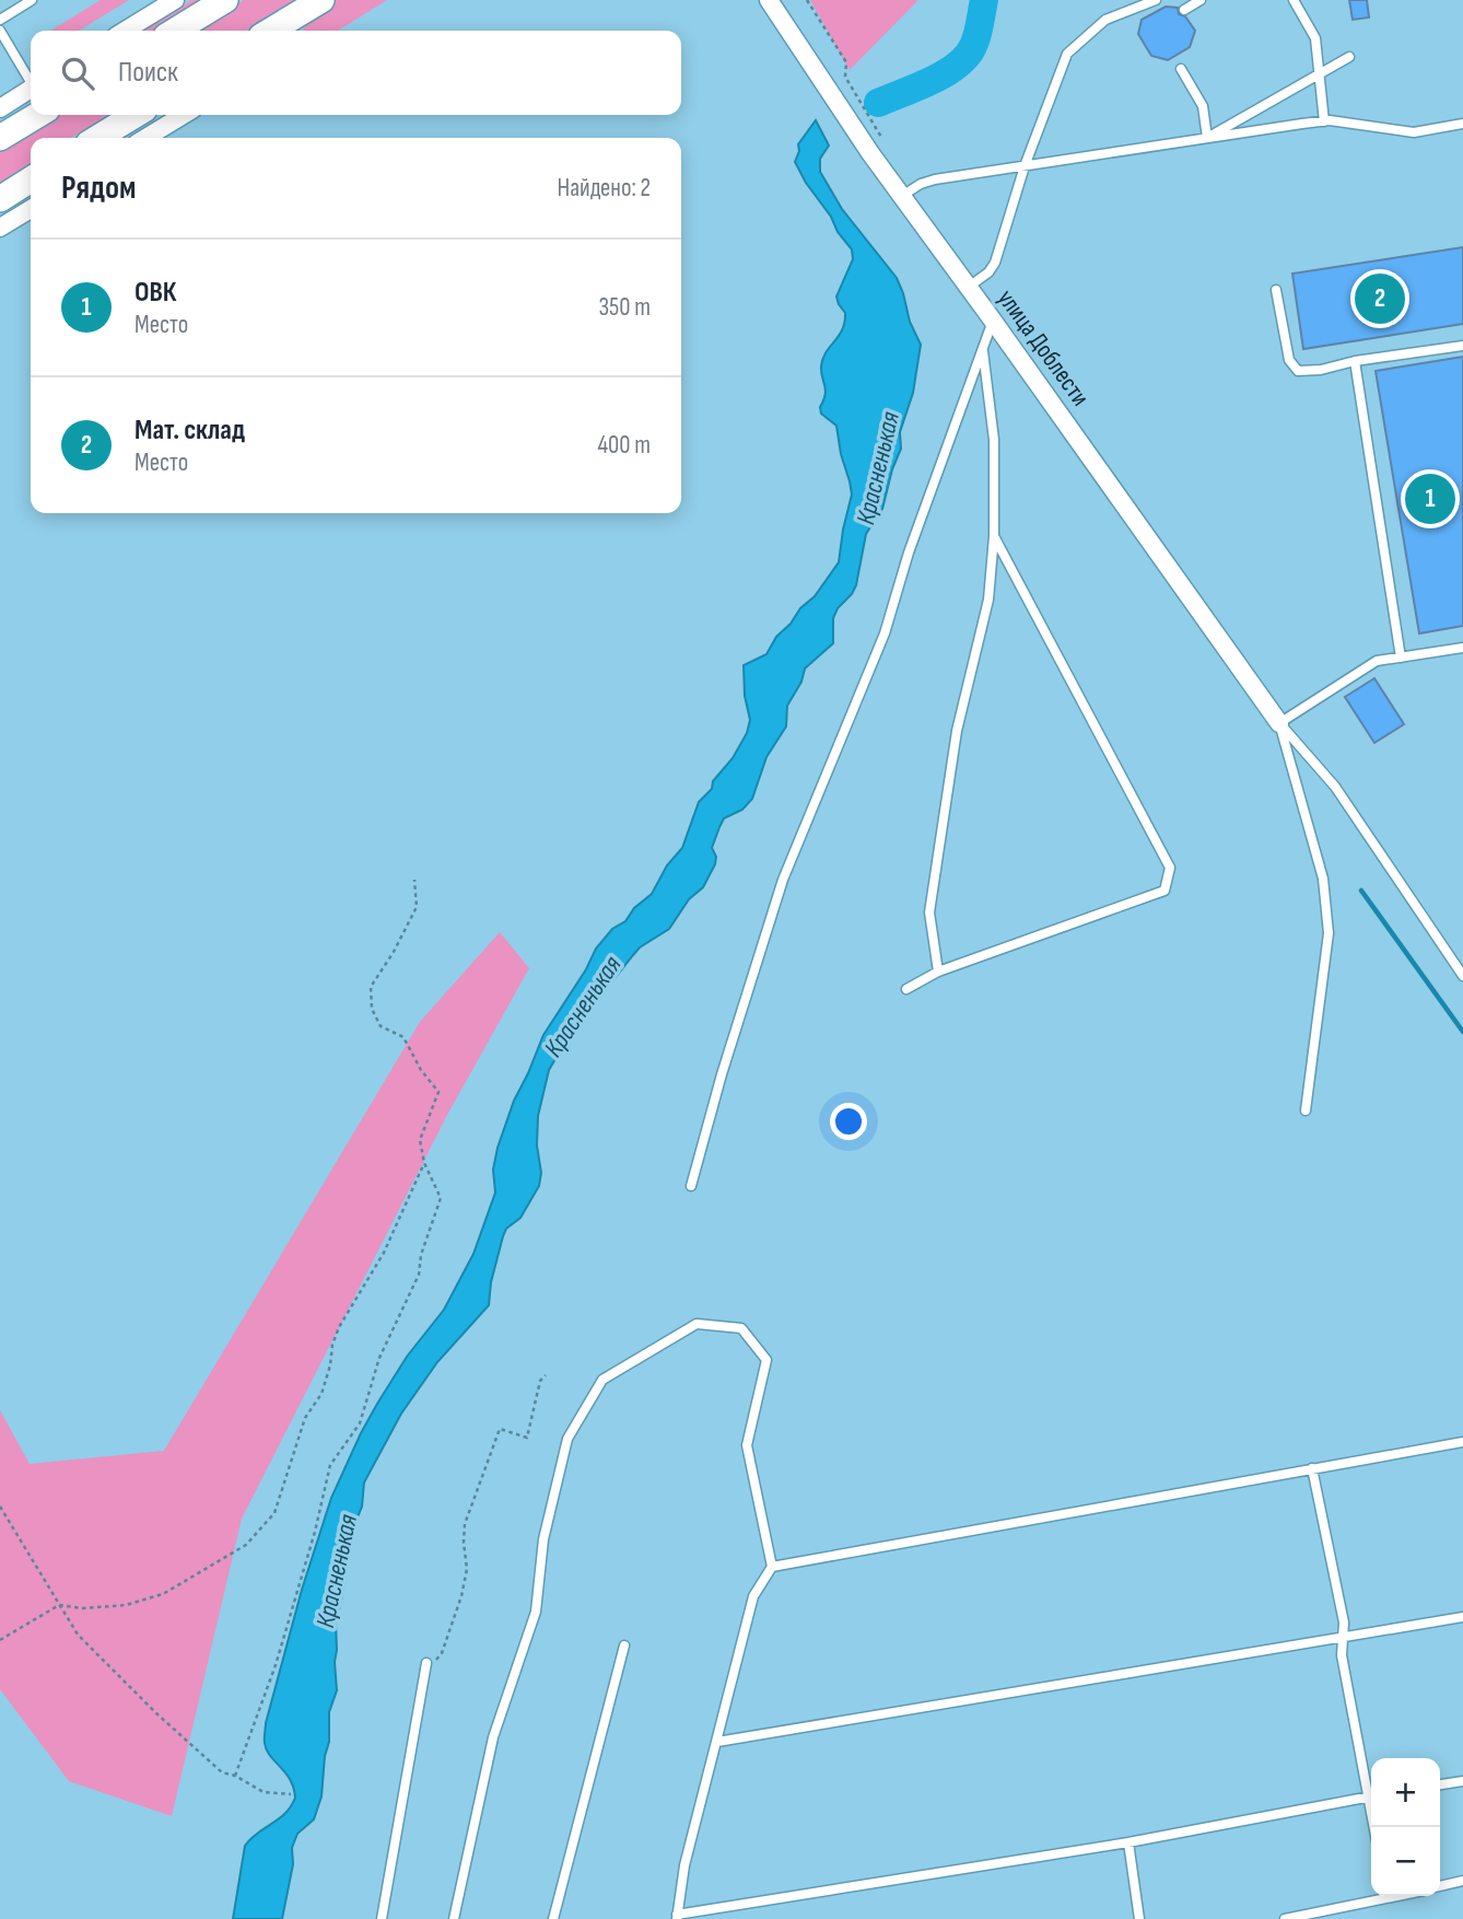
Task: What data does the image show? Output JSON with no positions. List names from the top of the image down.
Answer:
{
  "streets": {
    "street": ["улица Доблести"]
  },
  "water": ["Красненькая"],
  "page": {
    "search": "Поиск",
    "heading": ["Рядом", "Найдено: 2"],
    "list": [
      {
        "mark": "1",
        "name": "ОВК",
        "note": "Место",
        "value": "350 m"
      },
      {
        "mark": "2",
        "name": "Мат. склад",
        "note": "Место",
        "value": "400 m"
      }
    ],
    "pins": ["2", "1"],
    "map_buttons": ["+", "−"]
  }
}
